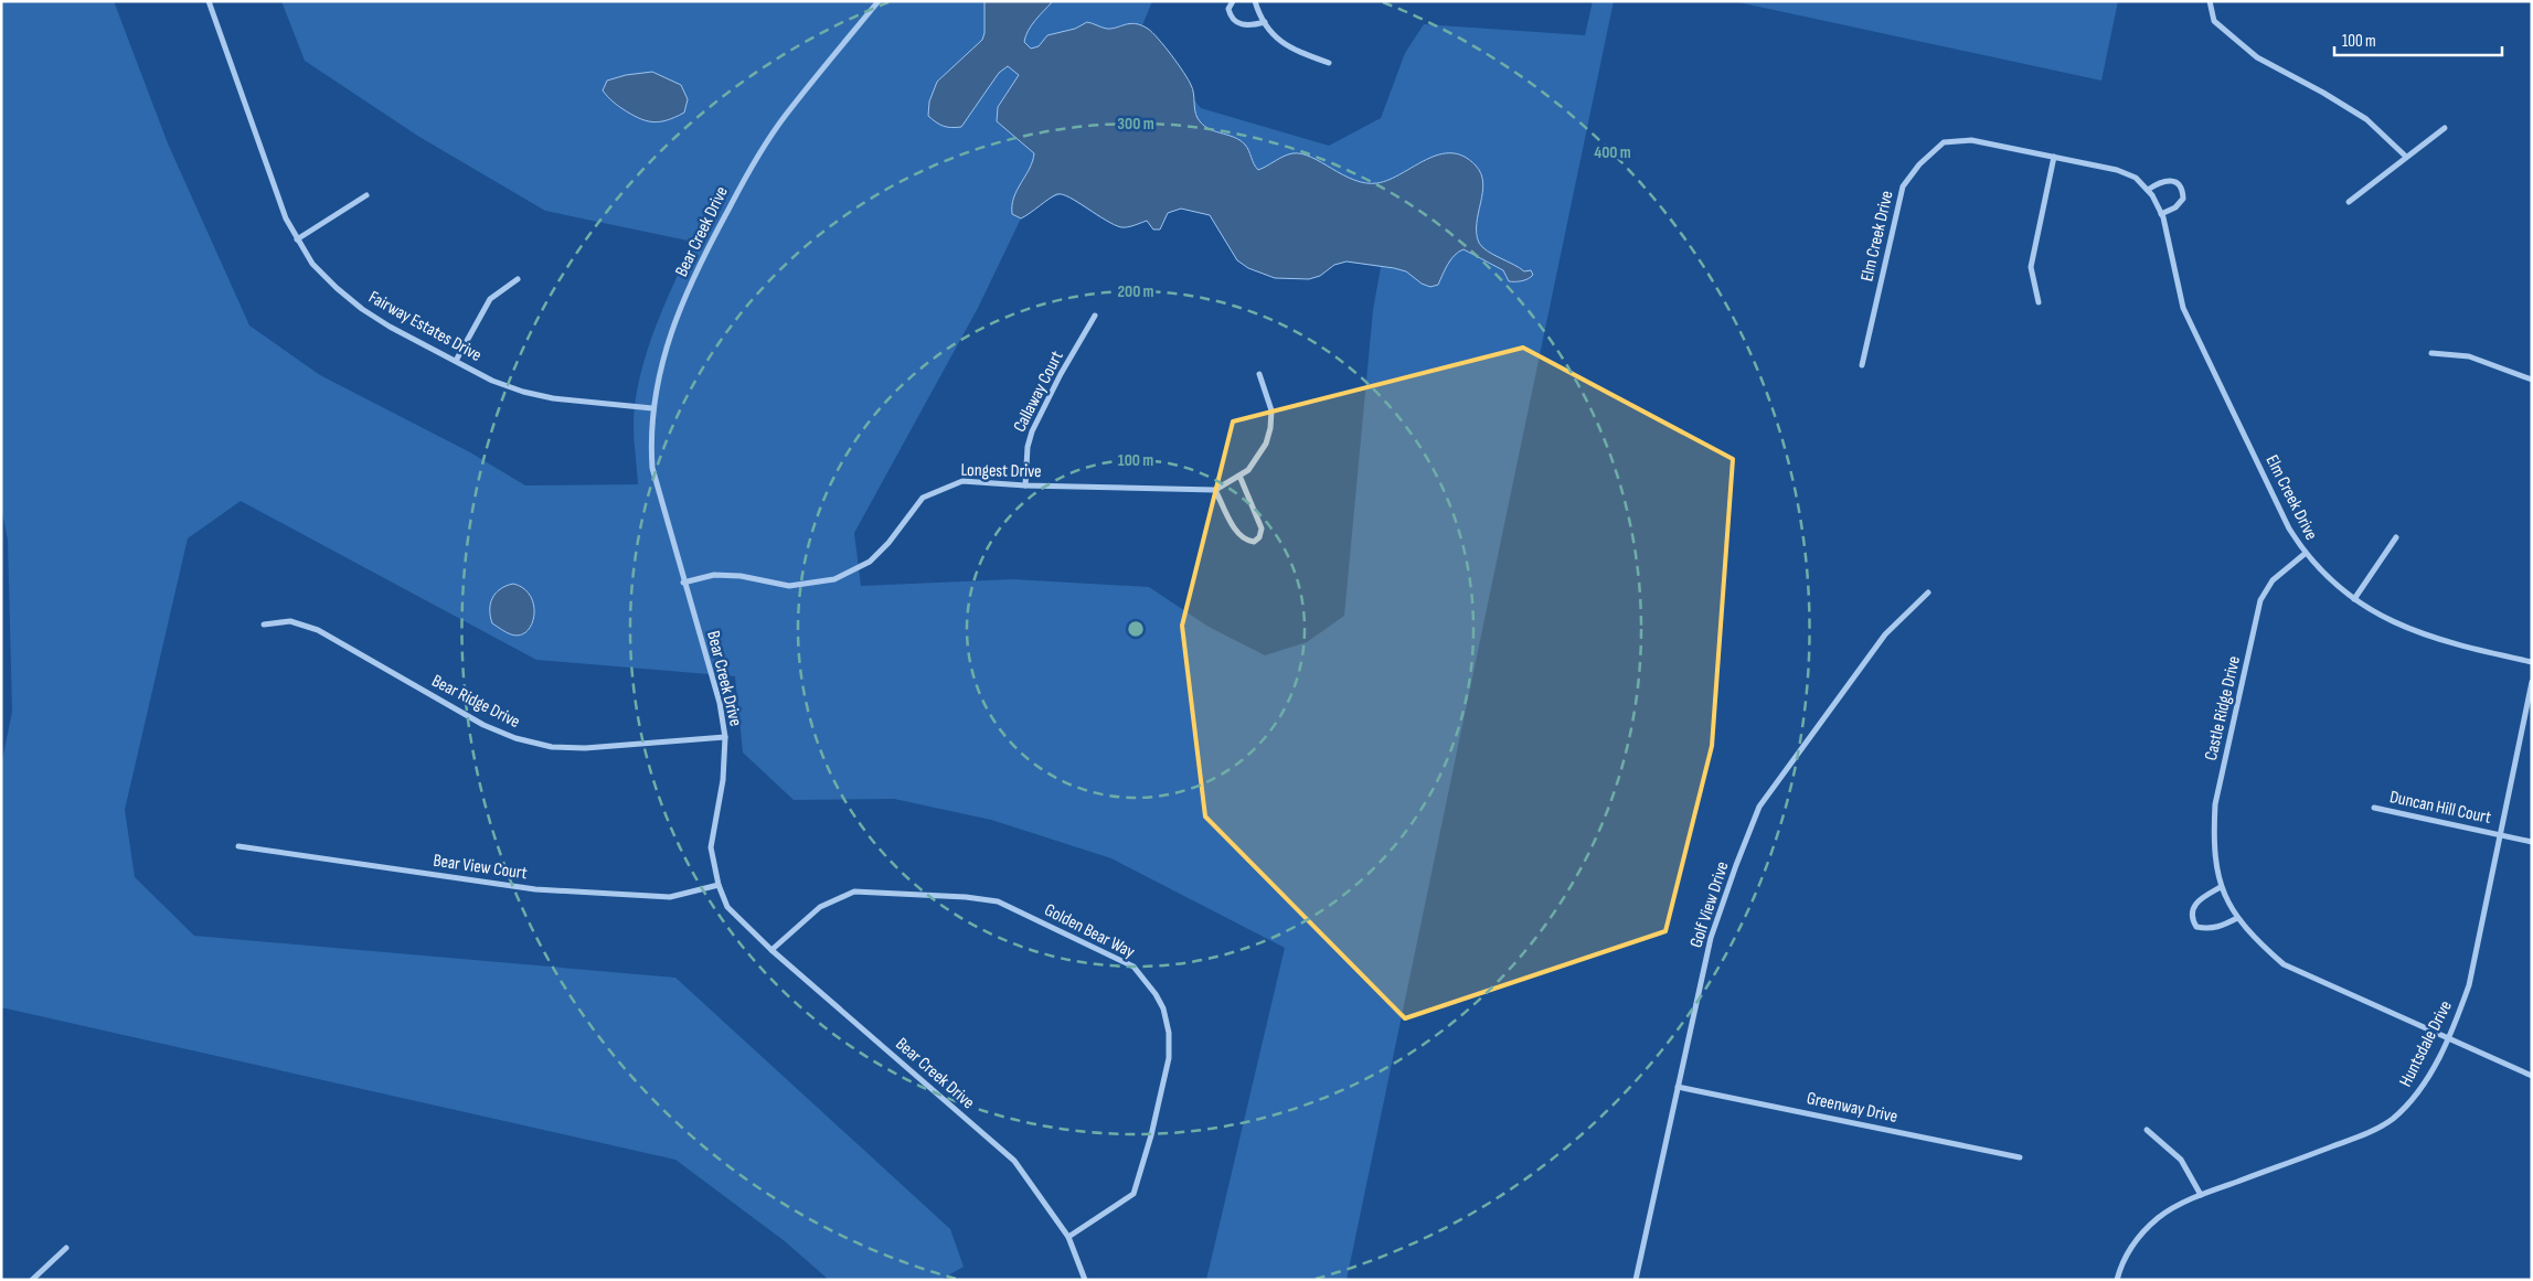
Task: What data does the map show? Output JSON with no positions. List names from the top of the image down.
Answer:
{
  "streets": {
    "street": [
      "Bear Creek Drive",
      "Elm Creek Drive",
      "Fairway Estates Drive",
      "Callaway Court",
      "Longest Drive",
      "Bear Ridge Drive",
      "Castle Ridge Drive",
      "Duncan Hill Court",
      "Bear View Court",
      "Golf View Drive",
      "Golden Bear Way",
      "Huntsdale Drive",
      "Greenway Drive"
    ]
  },
  "crossings": [
    ["Bear Creek Drive", "Fairway Estates Drive"],
    ["Bear Creek Drive", "Longest Drive"],
    ["Bear Creek Drive", "Bear Ridge Drive"],
    ["Bear Creek Drive", "Bear View Court"],
    ["Bear Creek Drive", "Golden Bear Way"],
    ["Elm Creek Drive", "Castle Ridge Drive"],
    ["Callaway Court", "Longest Drive"],
    ["Castle Ridge Drive", "Huntsdale Drive"],
    ["Duncan Hill Court", "Huntsdale Drive"],
    ["Golf View Drive", "Greenway Drive"]
  ],
  "scale_bar": "100 m",
  "rings": [
    "300 m",
    "400 m",
    "200 m",
    "100 m"
  ]
}
